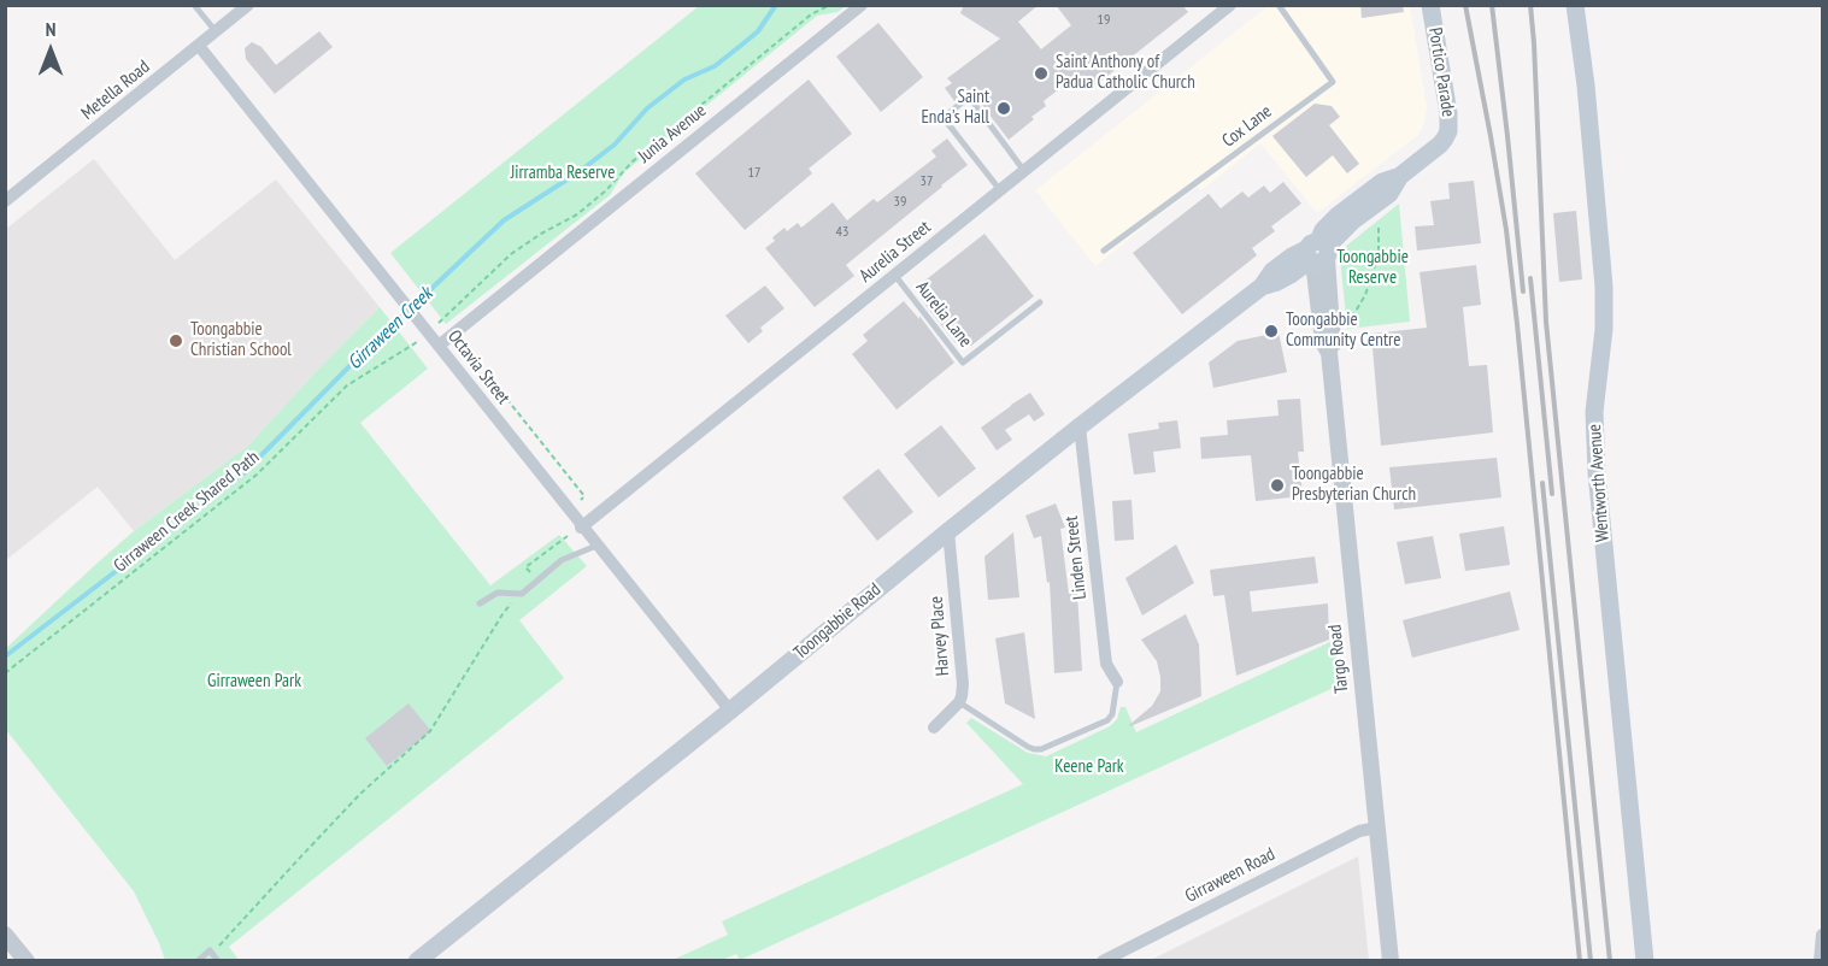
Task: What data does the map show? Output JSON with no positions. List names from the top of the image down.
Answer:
{
  "streets": {
    "main road": ["Portico Parade", "Wentworth Avenue", "Toongabbie Road"],
    "street": [
      "Metella Road",
      "Junia Avenue",
      "Aurelia Street",
      "Octavia Street",
      "Linden Street",
      "Harvey Place",
      "Targo Road",
      "Girraween Road"
    ],
    "lane": ["Cox Lane", "Aurelia Lane"],
    "path": ["Girraween Creek Shared Path"]
  },
  "crossings": [
    ["Portico Parade", "Toongabbie Road"],
    ["Metella Road", "Octavia Street"],
    ["Junia Avenue", "Octavia Street"],
    ["Aurelia Street", "Aurelia Lane"],
    ["Aurelia Street", "Octavia Street"],
    ["Octavia Street", "Toongabbie Road"],
    ["Linden Street", "Toongabbie Road"],
    ["Toongabbie Road", "Harvey Place"],
    ["Toongabbie Road", "Targo Road"],
    ["Targo Road", "Girraween Road"]
  ],
  "water": ["Girraween Creek"],
  "parks": [
    "Jirramba Reserve",
    "Toongabbie Reserve",
    "Girraween Park",
    "Keene Park"
  ],
  "places": [
    "Saint Anthony of Padua Catholic Church",
    "Saint Enda's Hall",
    "Toongabbie Community Centre",
    "Toongabbie Christian School",
    "Toongabbie Presbyterian Church"
  ],
  "house_numbers": [
    "19",
    "17",
    "37",
    "39",
    "43"
  ],
  "north": "top"
}
